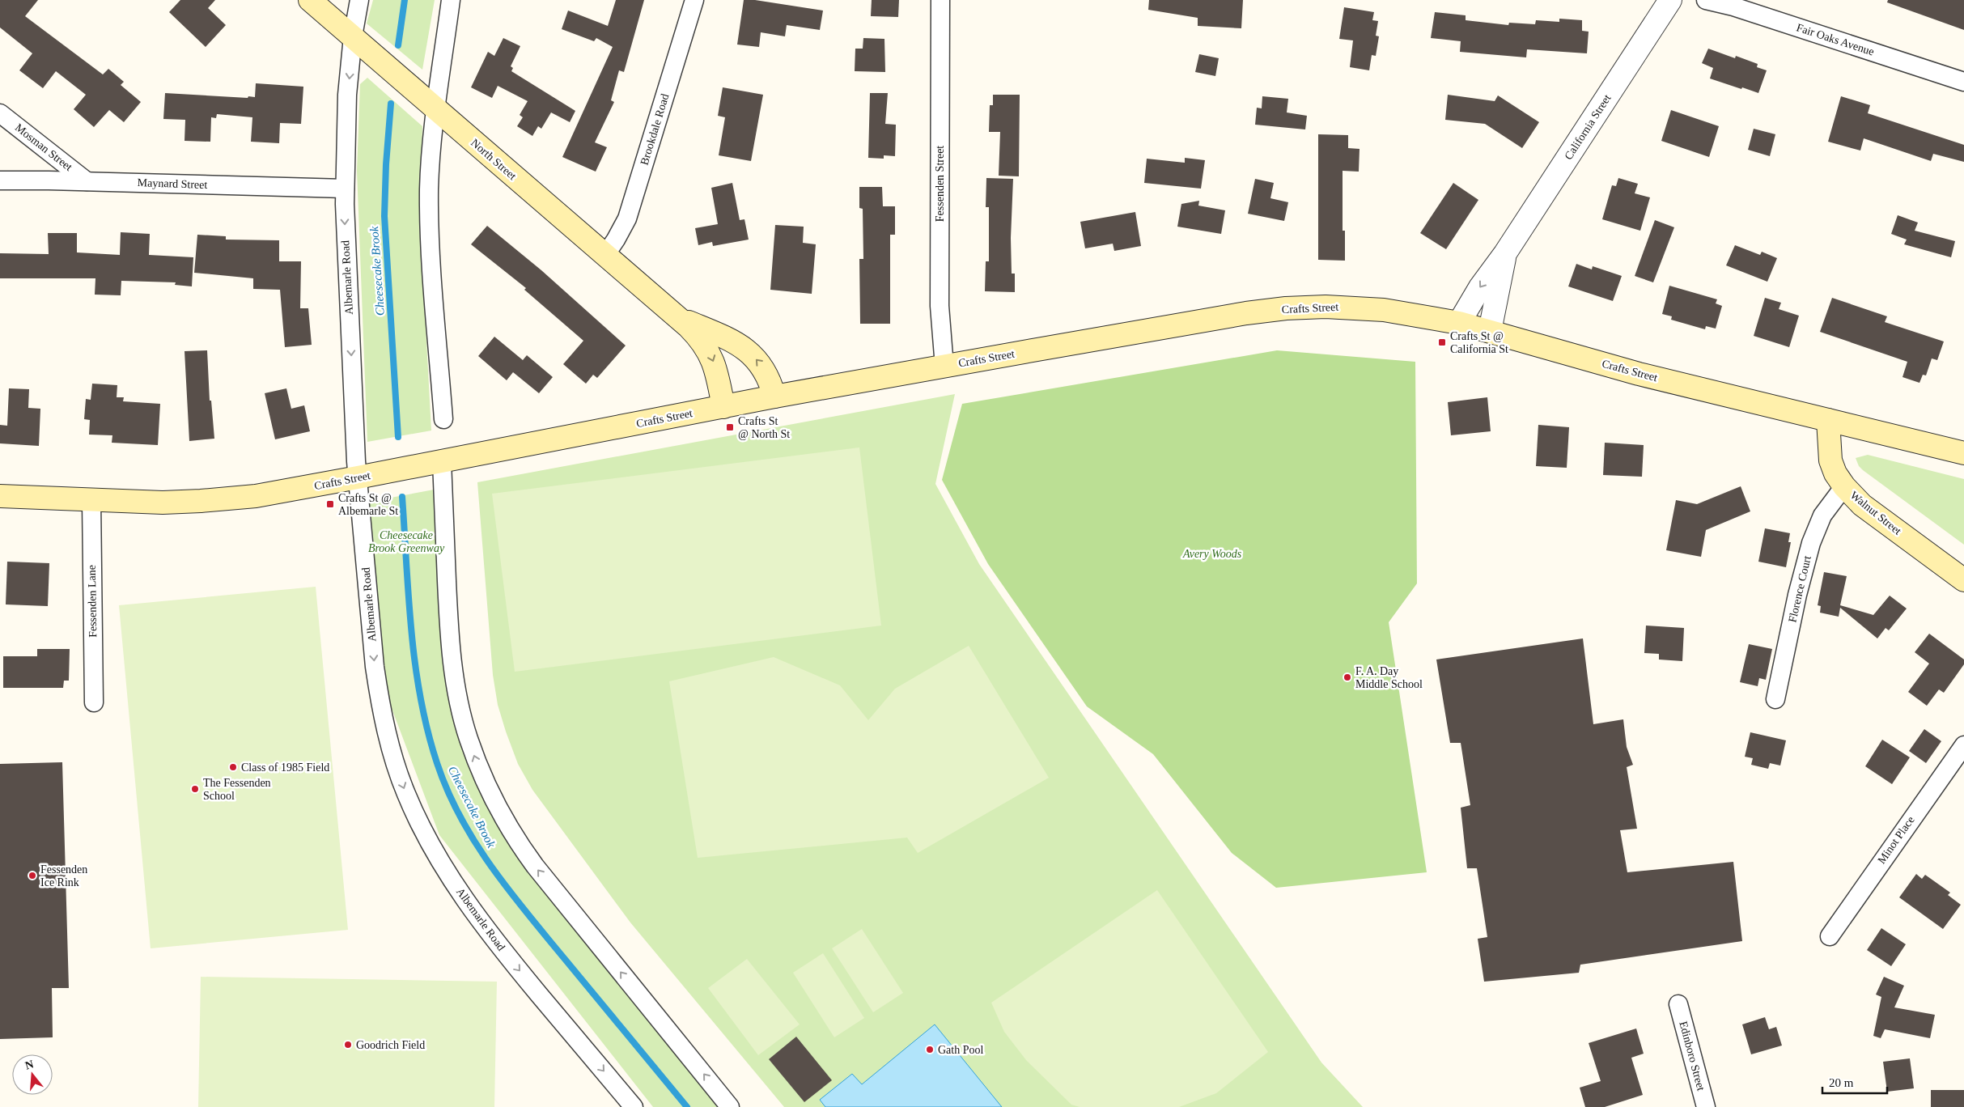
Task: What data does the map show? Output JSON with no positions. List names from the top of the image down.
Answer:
{
  "streets": {
    "main road": ["North Street", "Crafts Street", "Walnut Street"],
    "street": [
      "Fair Oaks Avenue",
      "California Street",
      "Brookdale Road",
      "Mosman Street",
      "Maynard Street",
      "Fessenden Street",
      "Albemarle Road",
      "Florence Court",
      "Fessenden Lane",
      "Minot Place",
      "Edinboro Street"
    ]
  },
  "crossings": [
    ["California Street", "Crafts Street"],
    ["Brookdale Road", "North Street"],
    ["Mosman Street", "Maynard Street"],
    ["North Street", "Albemarle Road"],
    ["North Street", "Crafts Street"],
    ["Maynard Street", "Albemarle Road"],
    ["Fessenden Street", "Crafts Street"],
    ["Albemarle Road", "Crafts Street"],
    ["Crafts Street", "Walnut Street"],
    ["Crafts Street", "Fessenden Lane"],
    ["Walnut Street", "Florence Court"]
  ],
  "water": ["Cheesecake Brook"],
  "parks": ["Cheesecake Brook Greenway", "Avery Woods"],
  "places": {
    "transit": ["Crafts St @ California St", "Crafts St @ North St", "Crafts St @ Albemarle St"],
    "other": [
      "F. A. Day Middle School",
      "Class of 1985 Field",
      "The Fessenden School",
      "Fessenden Ice Rink",
      "Goodrich Field",
      "Gath Pool"
    ]
  },
  "scale_bar": "20 m",
  "north": "top"
}
